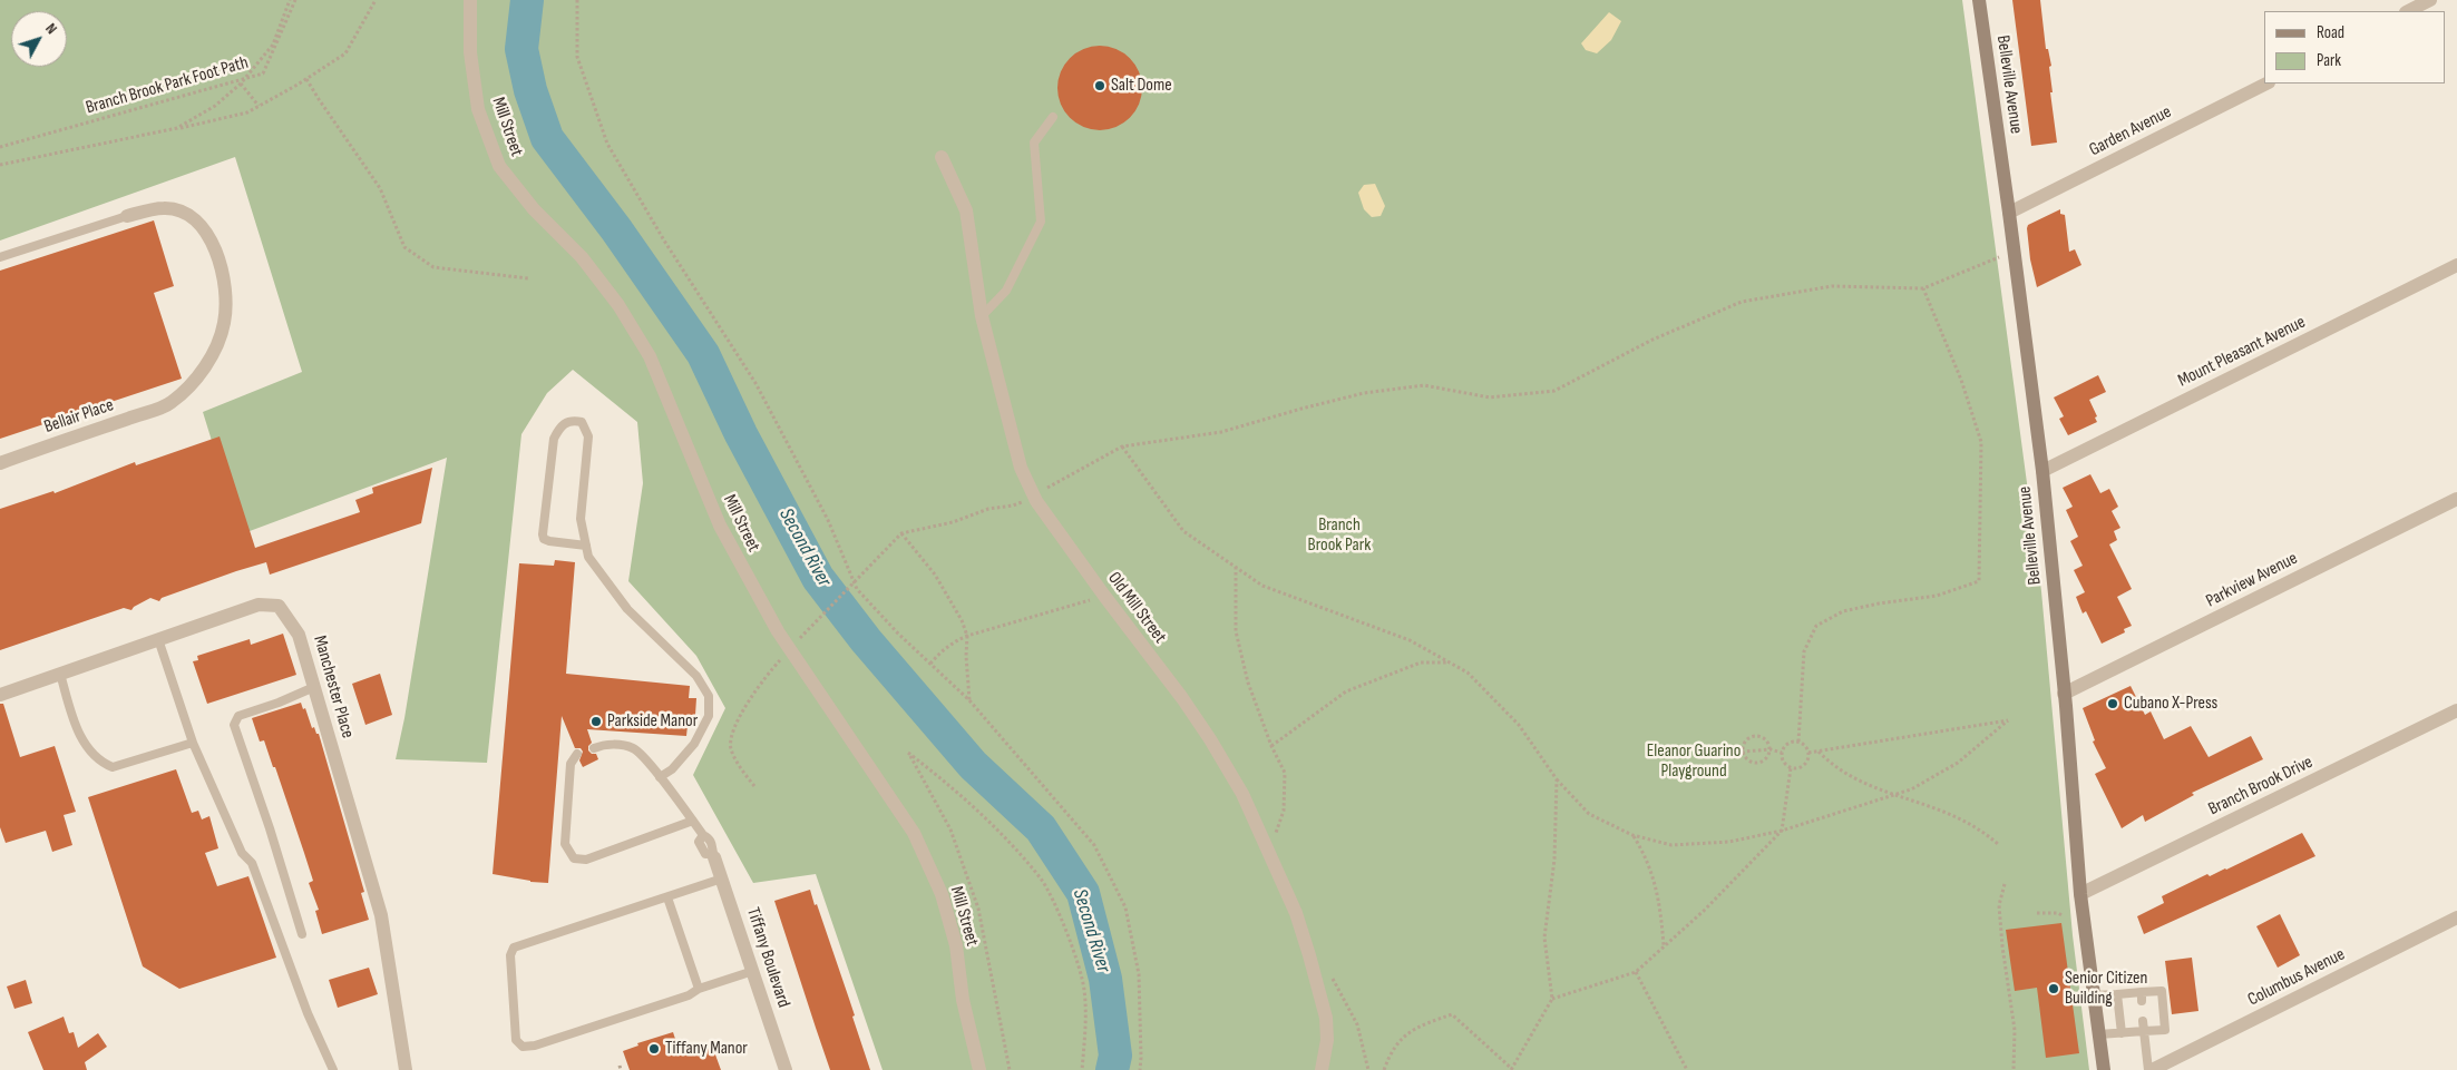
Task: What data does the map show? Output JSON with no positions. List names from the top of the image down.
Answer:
{
  "streets": {
    "main road": ["Belleville Avenue"],
    "street": [
      "Mill Street",
      "Garden Avenue",
      "Mount Pleasant Avenue",
      "Bellair Place",
      "Parkview Avenue",
      "Old Mill Street",
      "Manchester Place",
      "Branch Brook Drive",
      "Tiffany Boulevard",
      "Columbus Avenue"
    ],
    "path": ["Branch Brook Park Foot Path"]
  },
  "crossings": [
    ["Belleville Avenue", "Garden Avenue"],
    ["Belleville Avenue", "Mount Pleasant Avenue"],
    ["Belleville Avenue", "Parkview Avenue"],
    ["Belleville Avenue", "Branch Brook Drive"]
  ],
  "water": ["Second River"],
  "parks": ["Branch Brook Park", "Eleanor Guarino Playground"],
  "places": [
    "Salt Dome",
    "Cubano X-Press",
    "Parkside Manor",
    "Senior Citizen Building",
    "Tiffany Manor"
  ],
  "legend": ["Road", "Park"],
  "north": "top right"
}
